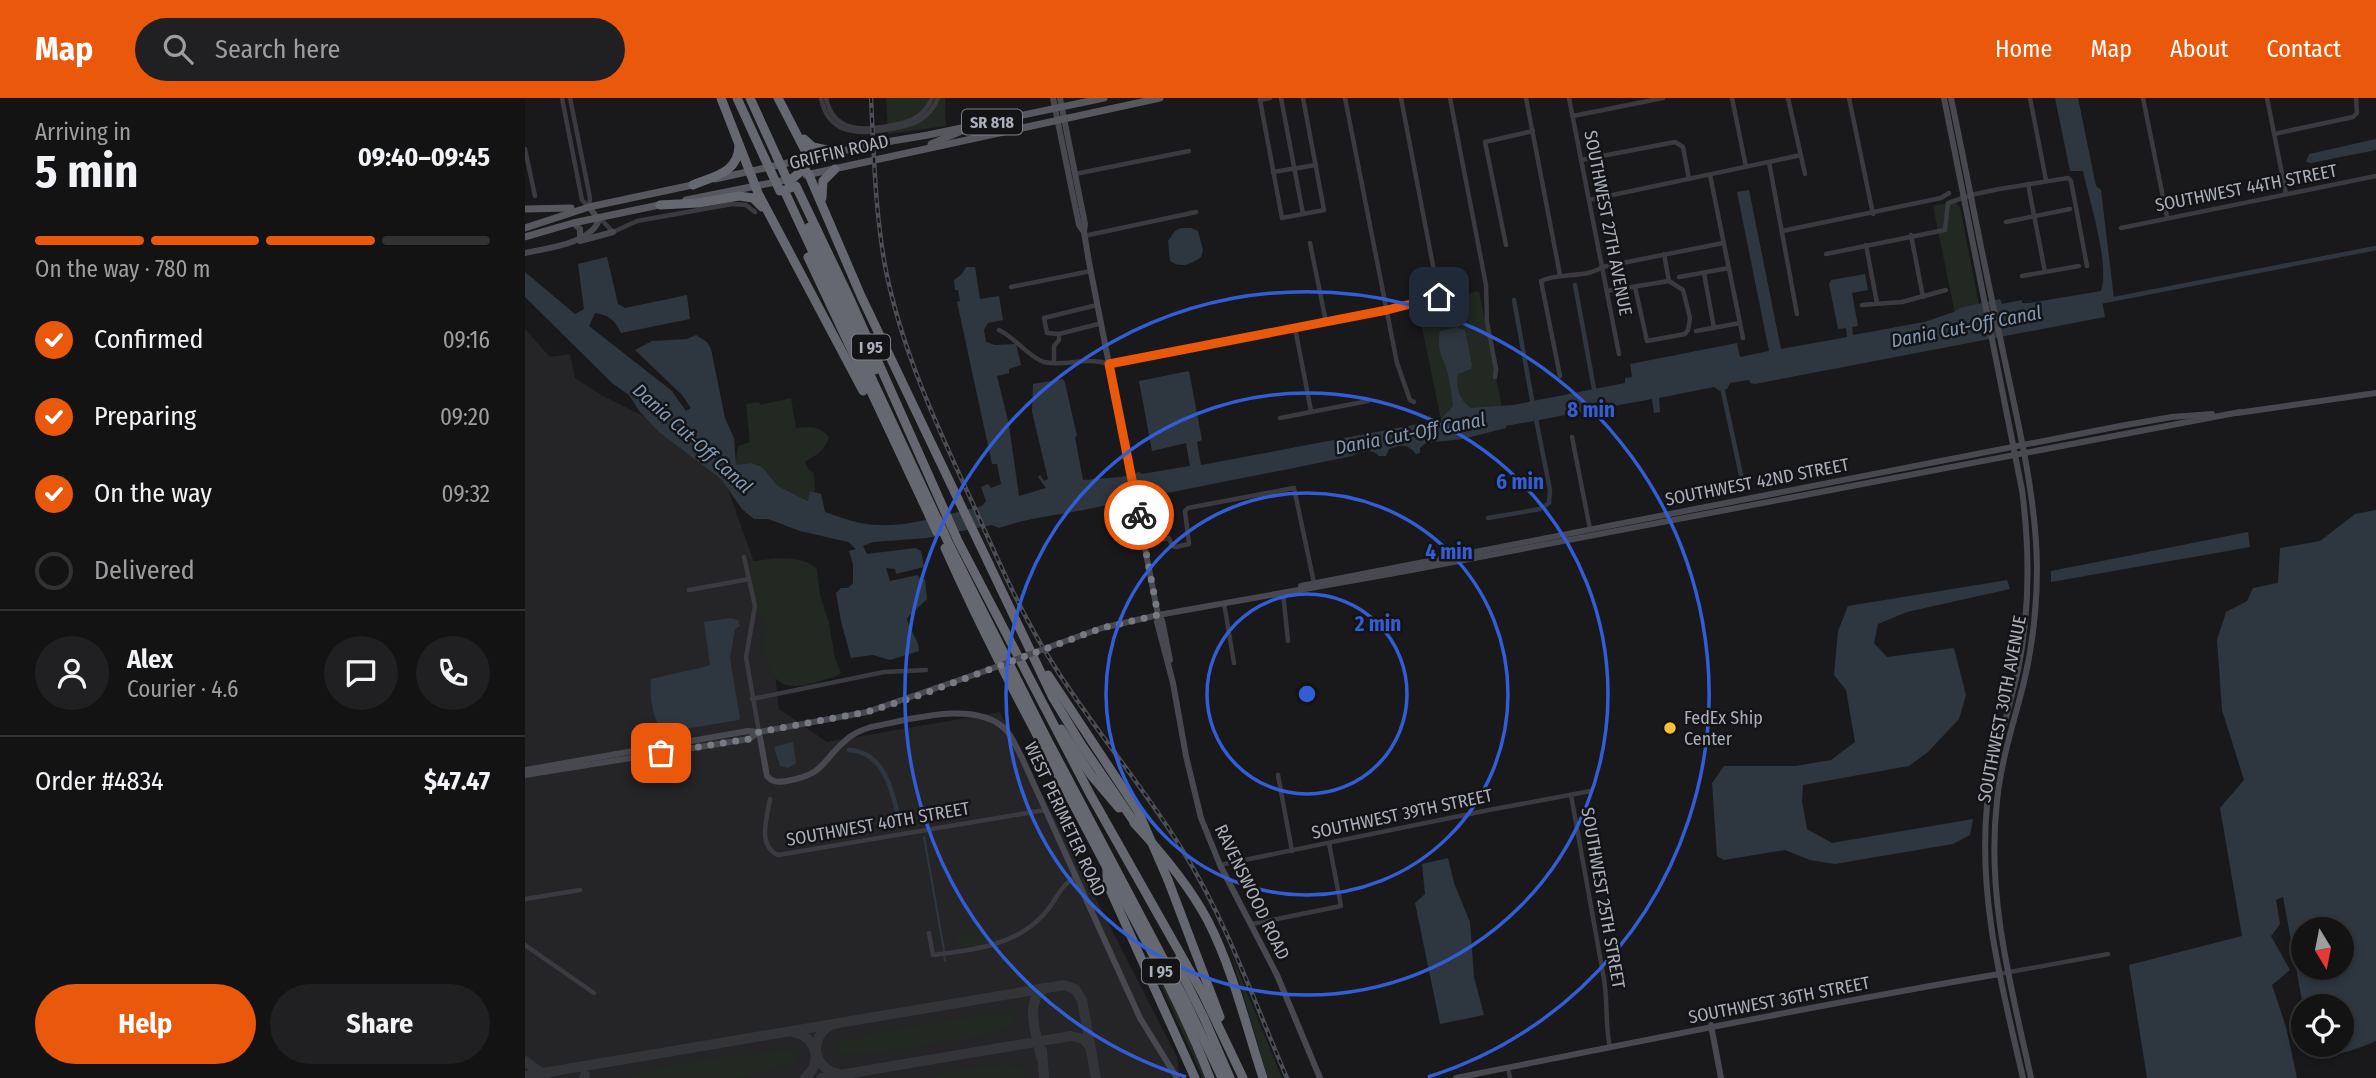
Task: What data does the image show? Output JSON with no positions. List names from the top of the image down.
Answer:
{
  "streets": {
    "highway": ["I 95"],
    "main road": ["SR 818", "GRIFFIN ROAD"],
    "street": [
      "SOUTHWEST 44TH STREET",
      "SOUTHWEST 27TH AVENUE",
      "SOUTHWEST 42ND STREET",
      "SOUTHWEST 30TH AVENUE",
      "SOUTHWEST 39TH STREET",
      "WEST PERIMETER ROAD",
      "SOUTHWEST 40TH STREET",
      "RAVENSWOOD ROAD",
      "SOUTHWEST 25TH STREET",
      "SOUTHWEST 36TH STREET"
    ]
  },
  "crossings": [
    ["GRIFFIN ROAD", "I 95"],
    ["GRIFFIN ROAD", "RAVENSWOOD ROAD"],
    ["SOUTHWEST 42ND STREET", "SOUTHWEST 30TH AVENUE"],
    ["SOUTHWEST 42ND STREET", "WEST PERIMETER ROAD"],
    ["SOUTHWEST 42ND STREET", "RAVENSWOOD ROAD"],
    ["SOUTHWEST 30TH AVENUE", "SOUTHWEST 36TH STREET"],
    ["SOUTHWEST 39TH STREET", "RAVENSWOOD ROAD"],
    ["SOUTHWEST 39TH STREET", "SOUTHWEST 25TH STREET"],
    ["WEST PERIMETER ROAD", "SOUTHWEST 40TH STREET"],
    ["SOUTHWEST 25TH STREET", "SOUTHWEST 36TH STREET"]
  ],
  "water": ["Dania Cut-Off Canal"],
  "places": ["FedEx Ship Center"],
  "north": "bottom",
  "page": {
    "header": "Map",
    "search": "Search here",
    "nav": [
      "Home",
      "Map",
      "About",
      "Contact"
    ],
    "heading": ["5 min", "Arriving in", "09:40–09:45"],
    "panel": [
      "Alex",
      "Courier · 4.6",
      "Order #4834",
      "$47.47"
    ],
    "bar": "On the way · 780 m",
    "list": [
      ["Confirmed", "09:16"],
      ["Preparing", "09:20"],
      ["On the way", "09:32"],
      "Delivered"
    ],
    "buttons": ["Help", "Share"]
  },
  "rings": [
    "8 min",
    "6 min",
    "4 min",
    "2 min"
  ]
}
